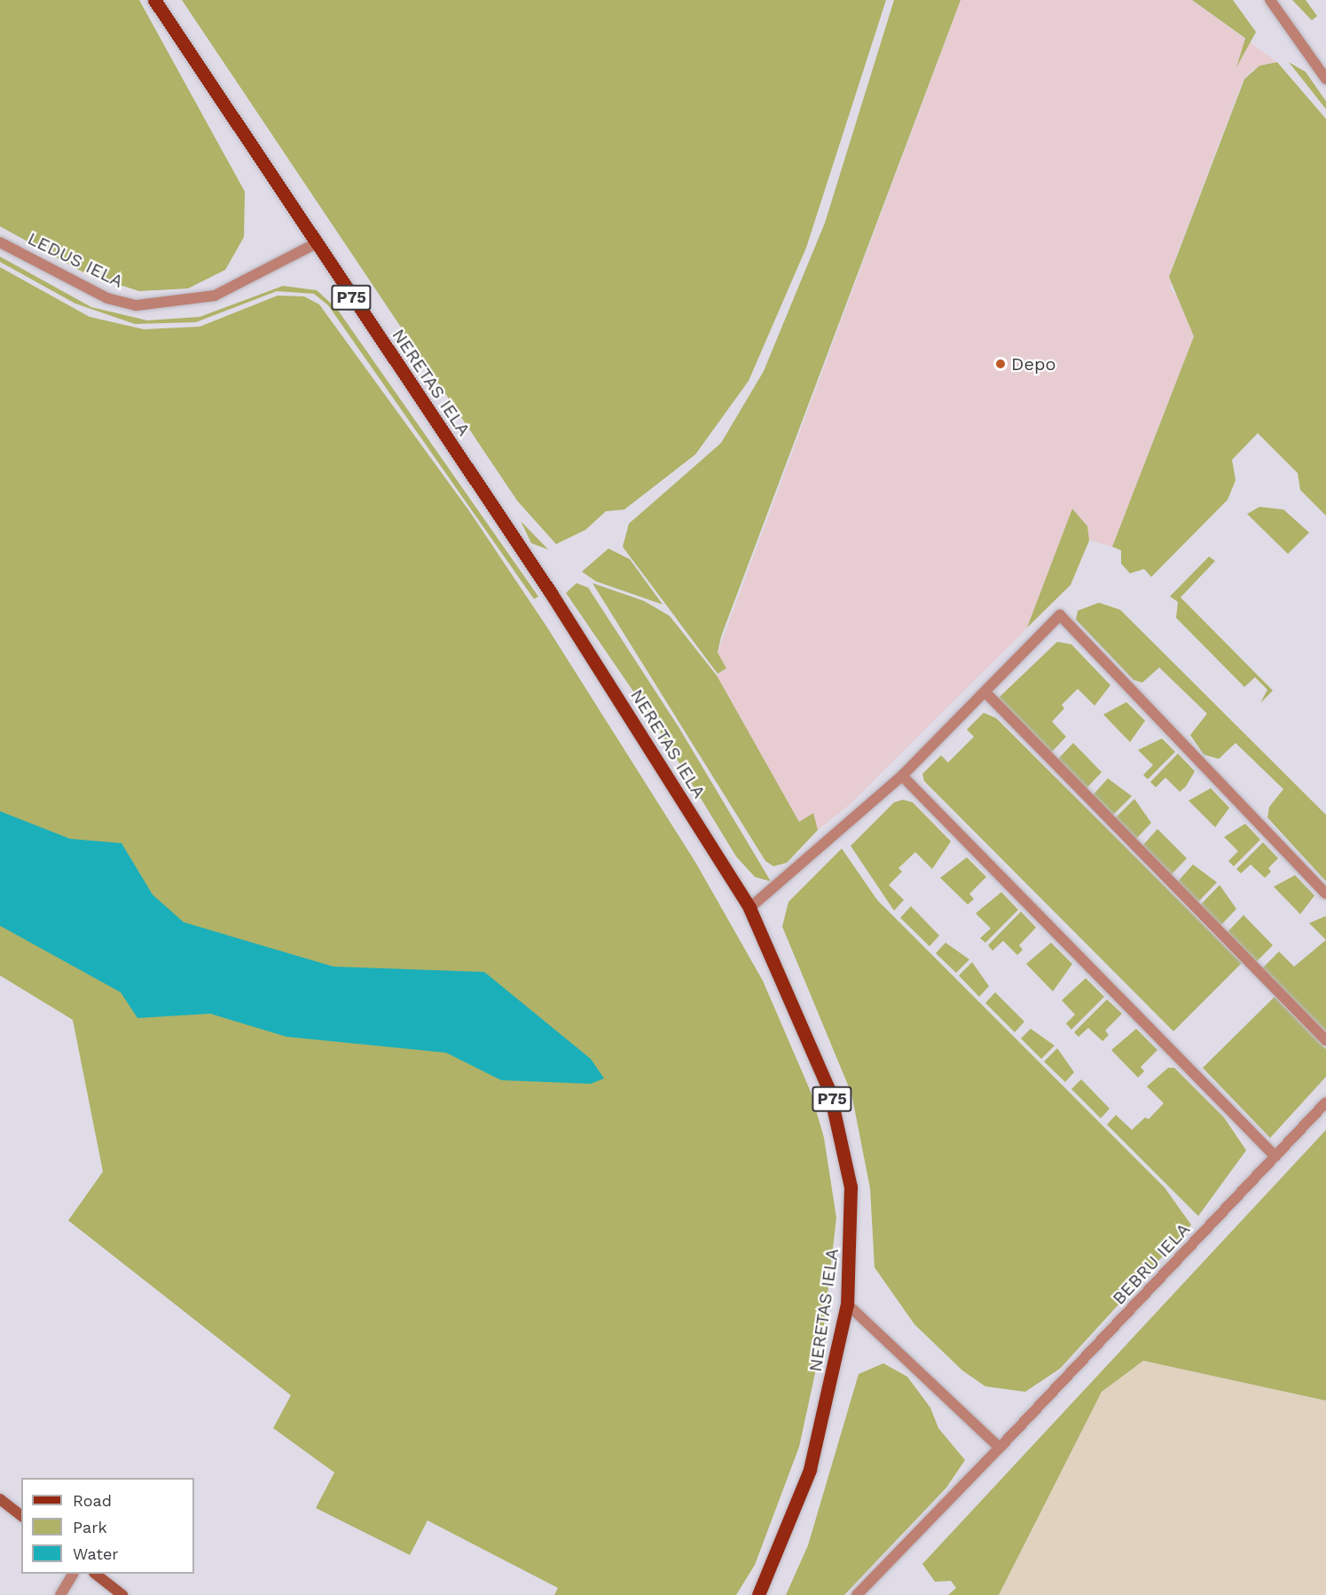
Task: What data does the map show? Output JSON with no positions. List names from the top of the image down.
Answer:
{
  "streets": {
    "main road": ["P75", "NERETAS IELA"],
    "street": ["LEDUS IELA", "BEBRU IELA"]
  },
  "crossings": [
    ["LEDUS IELA", "NERETAS IELA"]
  ],
  "places": ["Depo"],
  "legend": ["Road", "Park", "Water"]
}
